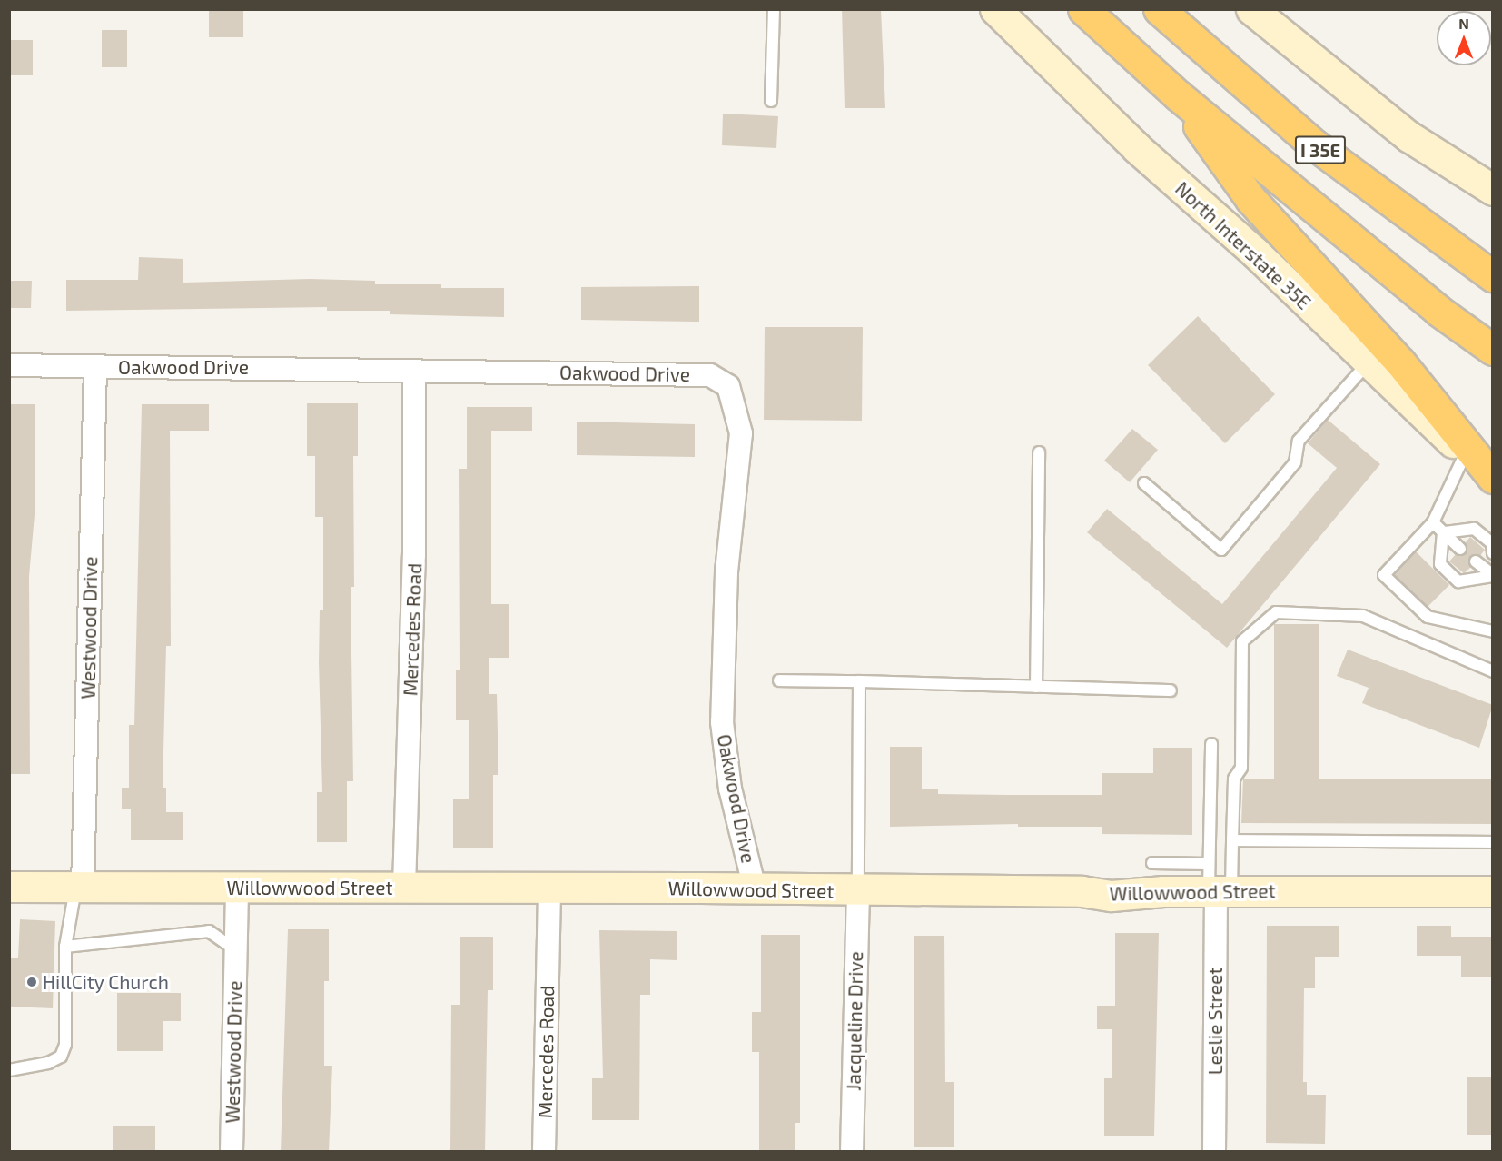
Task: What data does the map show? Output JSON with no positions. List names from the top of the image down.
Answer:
{
  "streets": {
    "highway": ["I 35E"],
    "street": [
      "North Interstate 35E",
      "Oakwood Drive",
      "Westwood Drive",
      "Mercedes Road",
      "Willowwood Street",
      "Jacqueline Drive",
      "Leslie Street"
    ]
  },
  "crossings": [
    ["Oakwood Drive", "Westwood Drive"],
    ["Oakwood Drive", "Mercedes Road"],
    ["Oakwood Drive", "Willowwood Street"],
    ["Westwood Drive", "Willowwood Street"],
    ["Mercedes Road", "Willowwood Street"],
    ["Willowwood Street", "Jacqueline Drive"],
    ["Willowwood Street", "Leslie Street"]
  ],
  "places": ["HillCity Church"],
  "north": "top"
}
